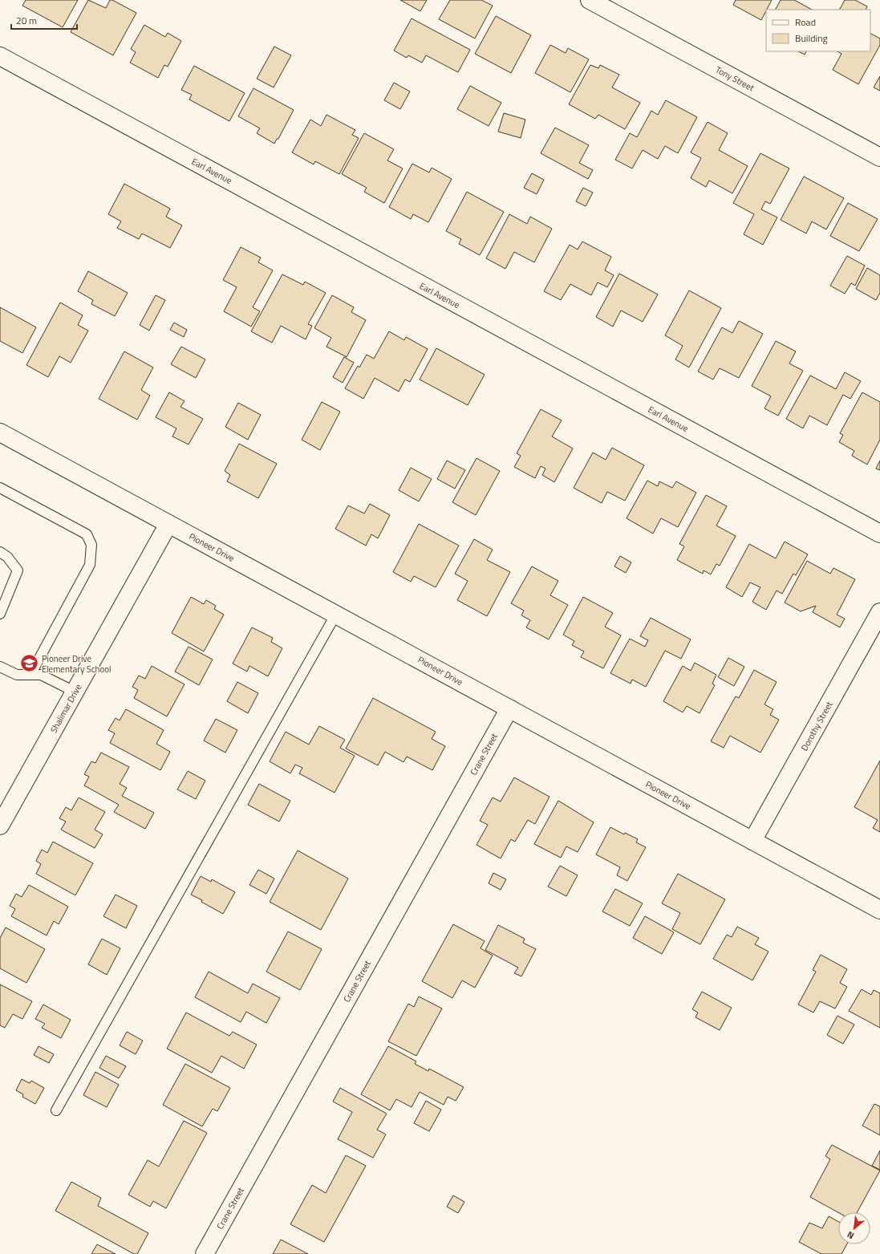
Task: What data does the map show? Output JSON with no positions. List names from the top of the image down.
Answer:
{
  "streets": {
    "street": [
      "Tony Street",
      "Earl Avenue",
      "Pioneer Drive",
      "Shalimar Drive",
      "Dorothy Street",
      "Crane Street"
    ]
  },
  "crossings": [
    ["Pioneer Drive", "Shalimar Drive"],
    ["Pioneer Drive", "Dorothy Street"],
    ["Pioneer Drive", "Crane Street"]
  ],
  "places": {
    "school or university": ["Pioneer Drive Elementary School"]
  },
  "legend": ["Road", "Building"],
  "scale_bar": "20 m",
  "north": "bottom left"
}
